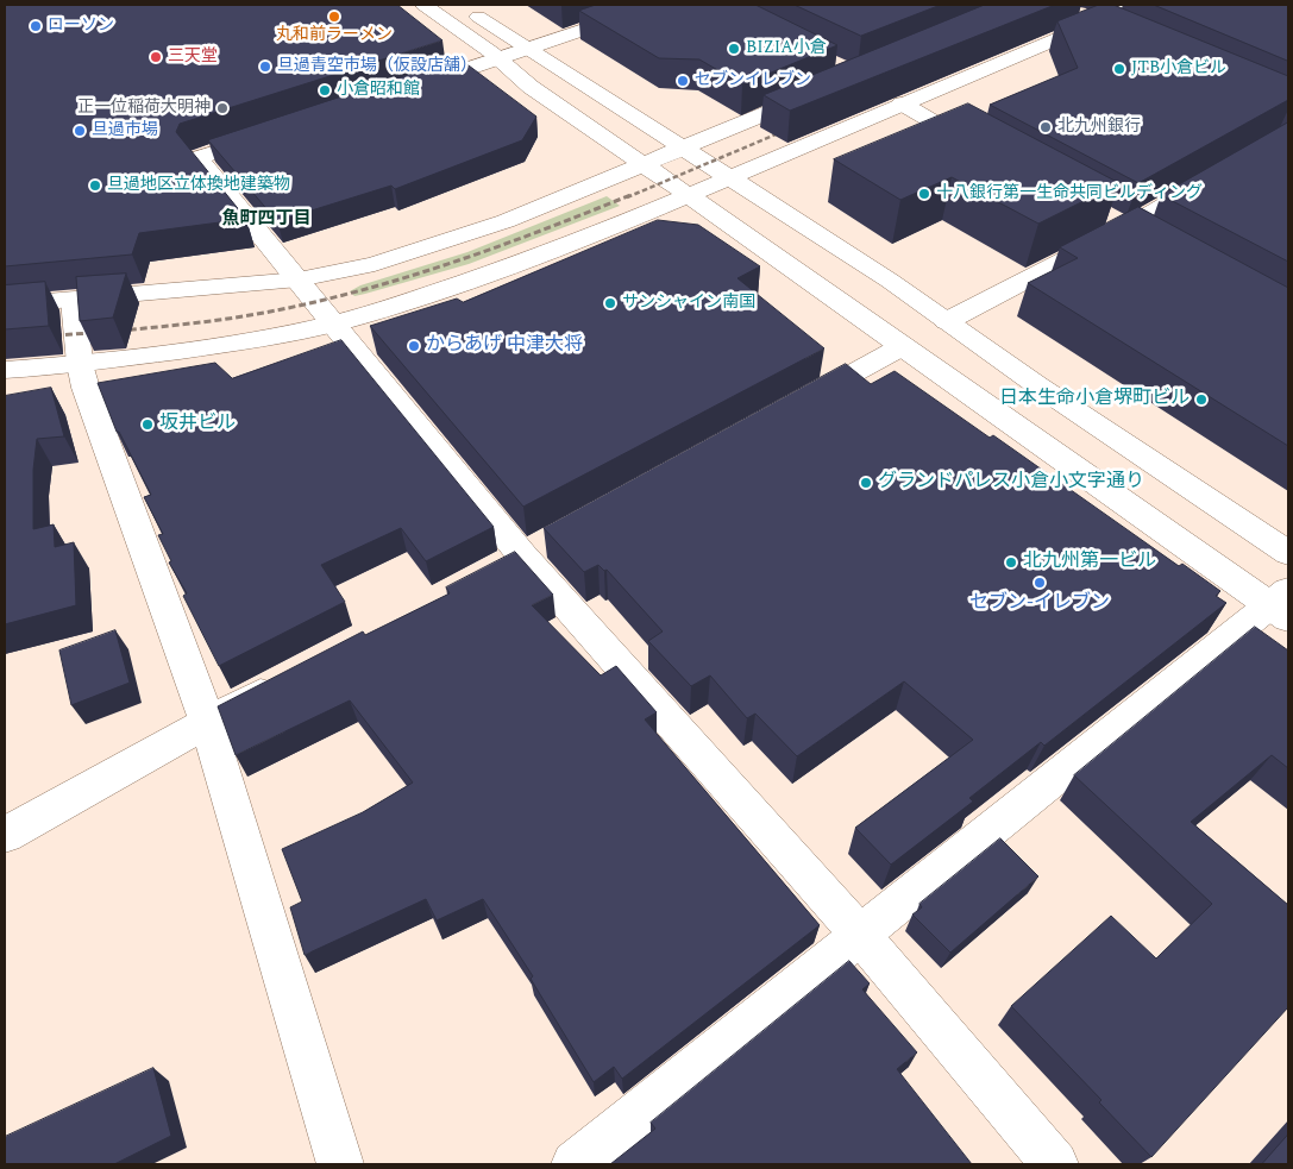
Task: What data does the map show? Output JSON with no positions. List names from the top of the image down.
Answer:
{
  "districts": ["魚町四丁目"],
  "places": [
    "丸和前ラーメン",
    "ローソン",
    "BIZIA小倉",
    "三天堂",
    "旦過青空市場（仮設店舗）",
    "JTB小倉ビル",
    "セブンイレブン",
    "小倉昭和館",
    "正一位稲荷大明神",
    "北九州銀行",
    "旦過市場",
    "旦過地区立体換地建築物",
    "十八銀行第一生命共同ビルディング",
    "サンシャイン南国",
    "からあげ 中津大将",
    "日本生命小倉堺町ビル",
    "坂井ビル",
    "グランドパレス小倉小文字通り",
    "北九州第一ビル",
    "セブン-イレブン"
  ]
}
